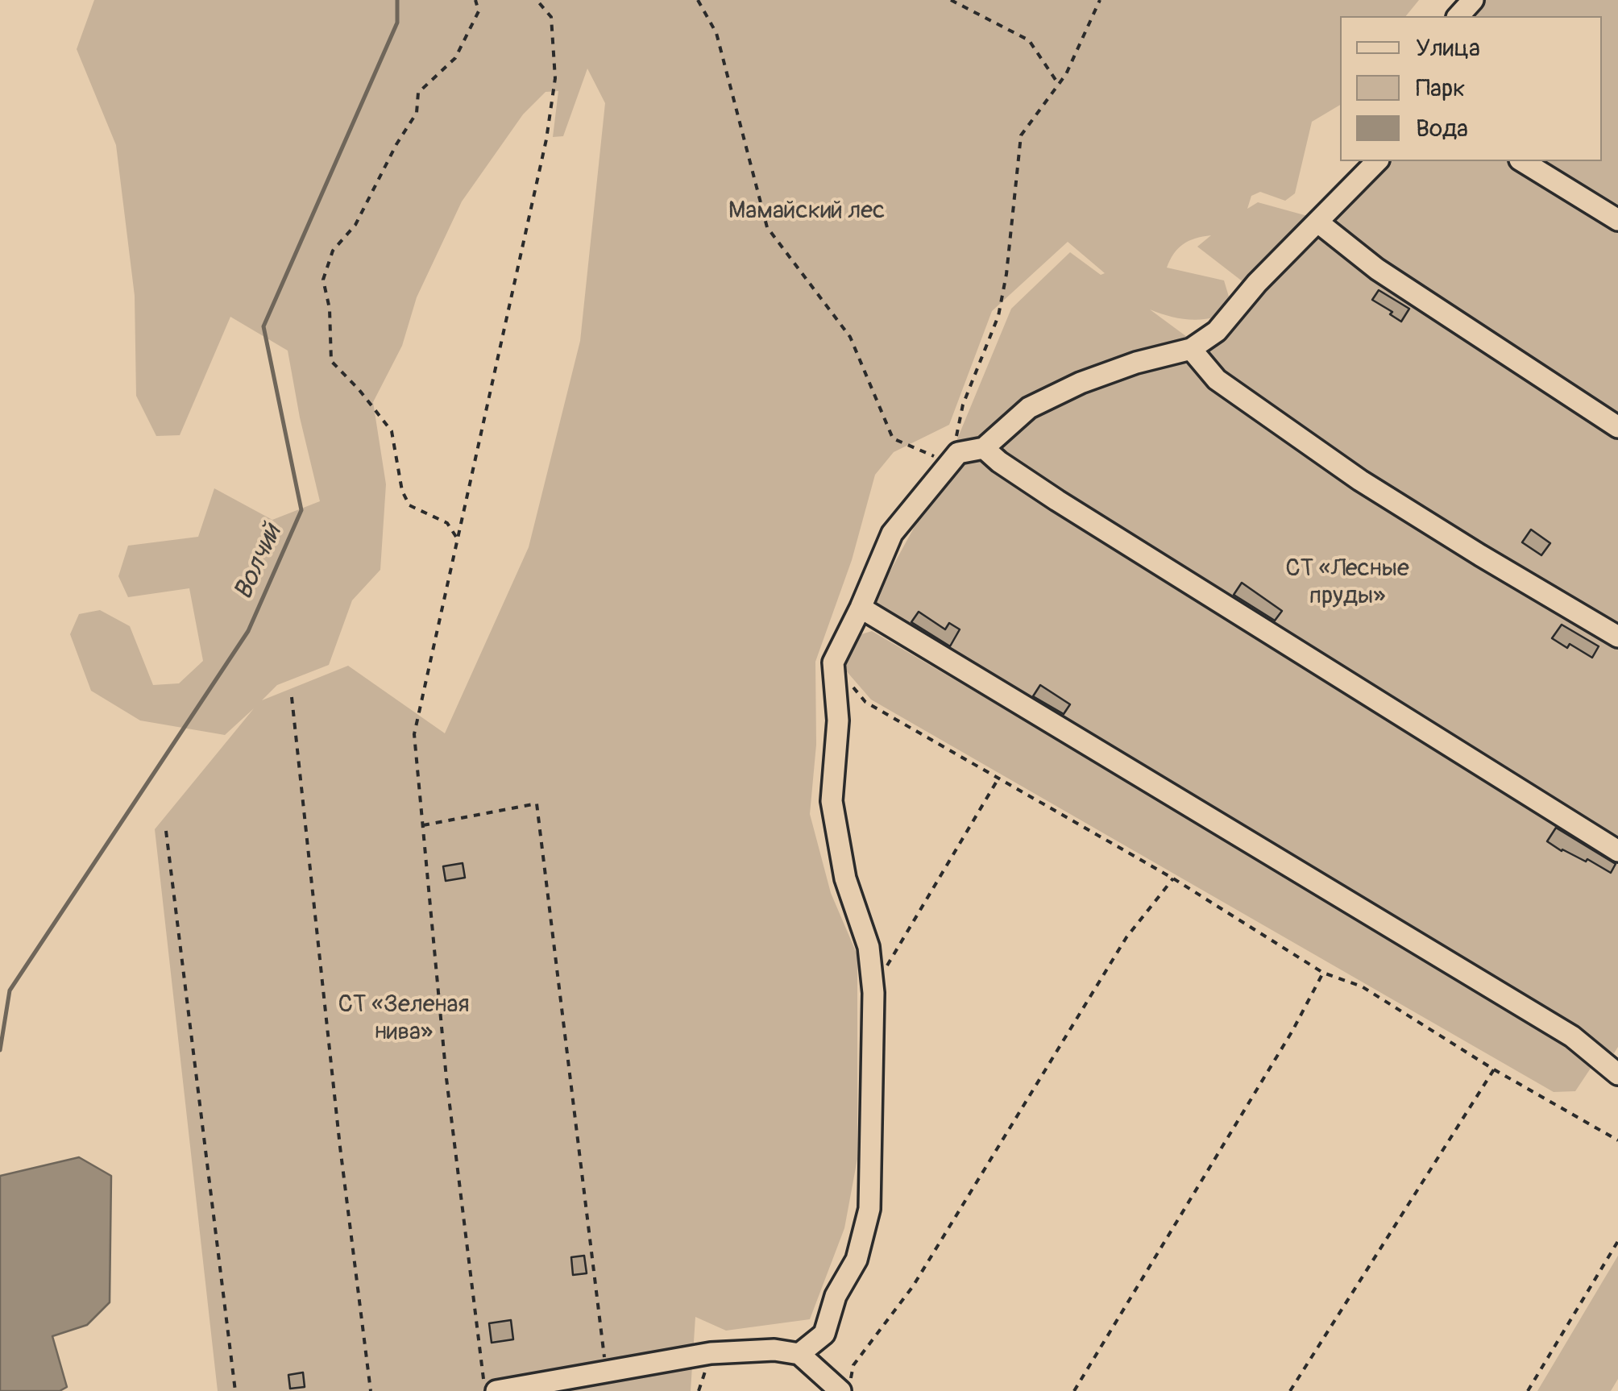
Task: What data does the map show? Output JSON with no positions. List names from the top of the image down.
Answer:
{
  "water": ["Волчий"],
  "parks": ["Мамайский лес", "СТ «Лесные пруды»", "СТ «Зеленая нива»"],
  "legend": ["Улица", "Парк", "Вода"]
}
